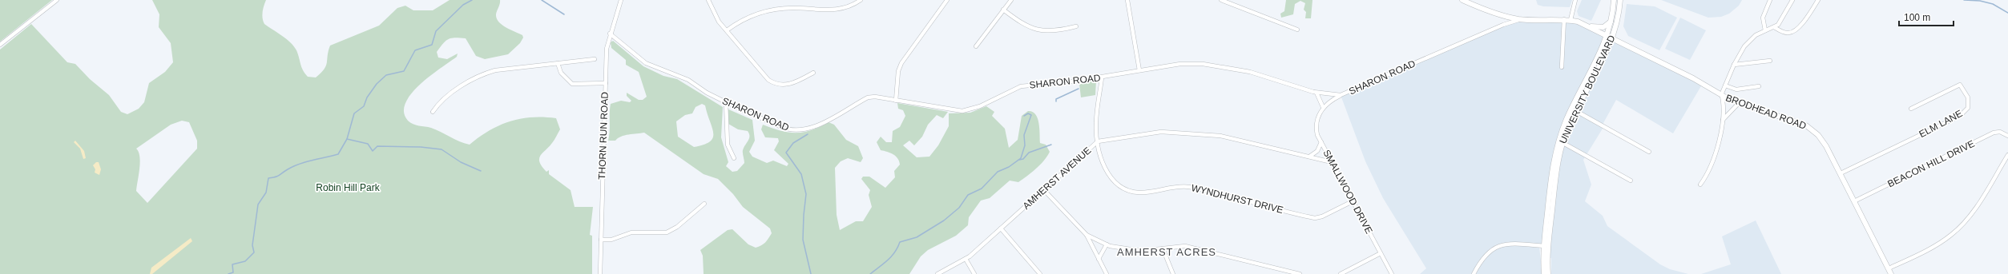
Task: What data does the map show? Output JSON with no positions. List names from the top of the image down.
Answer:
{
  "streets": {
    "main road": ["UNIVERSITY BOULEVARD", "BRODHEAD ROAD"],
    "street": [
      "SHARON ROAD",
      "ELM LANE",
      "THORN RUN ROAD",
      "BEACON HILL DRIVE",
      "AMHERST AVENUE",
      "SMALLWOOD DRIVE",
      "WYNDHURST DRIVE"
    ]
  },
  "crossings": [
    ["SHARON ROAD", "THORN RUN ROAD"],
    ["SHARON ROAD", "WYNDHURST DRIVE"],
    ["UNIVERSITY BOULEVARD", "BRODHEAD ROAD"],
    ["BRODHEAD ROAD", "ELM LANE"],
    ["BRODHEAD ROAD", "BEACON HILL DRIVE"],
    ["AMHERST AVENUE", "SMALLWOOD DRIVE"],
    ["AMHERST AVENUE", "WYNDHURST DRIVE"],
    ["SMALLWOOD DRIVE", "WYNDHURST DRIVE"]
  ],
  "districts": ["AMHERST ACRES"],
  "parks": ["Robin Hill Park"],
  "scale_bar": "100 m"
}
